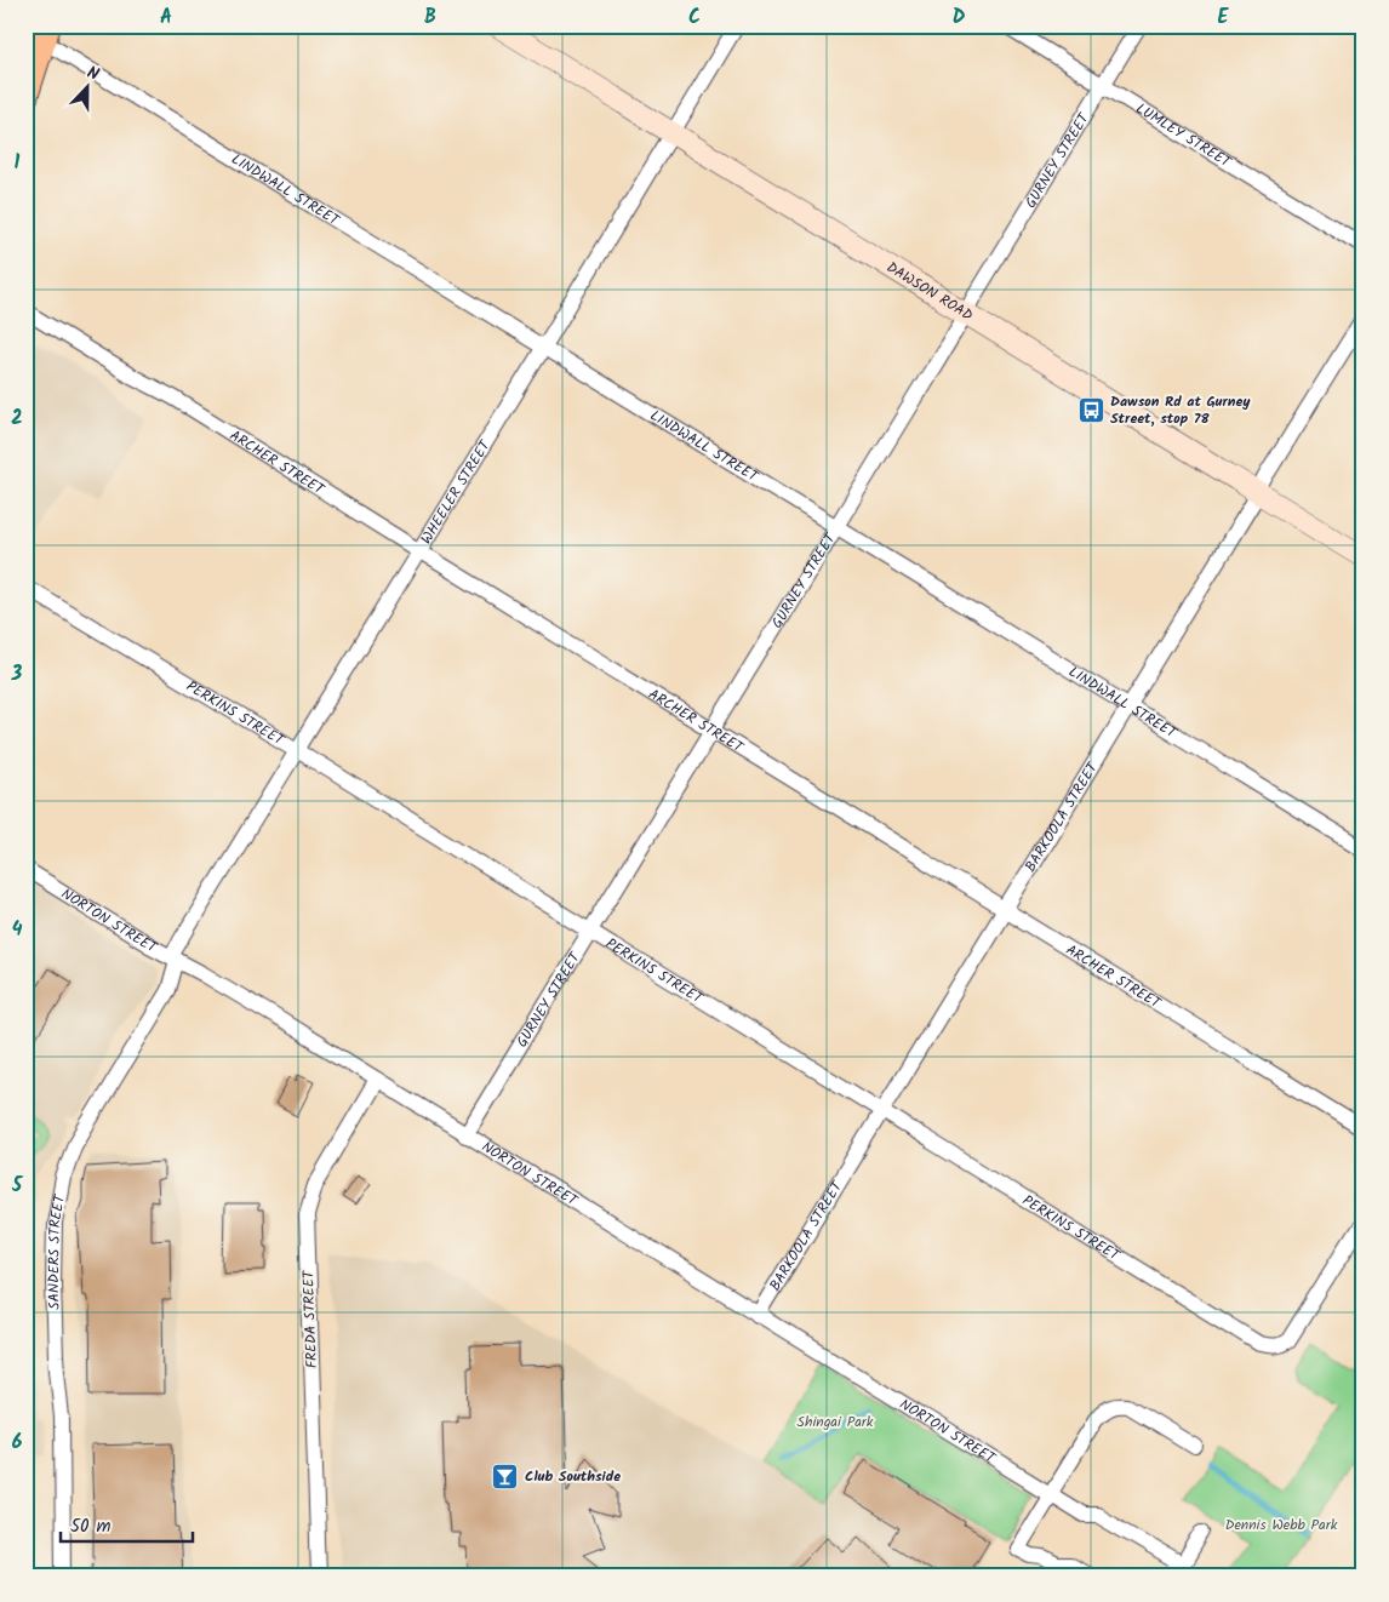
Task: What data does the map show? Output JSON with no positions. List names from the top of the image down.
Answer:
{
  "streets": {
    "main road": ["DAWSON ROAD"],
    "street": [
      "LUMLEY STREET",
      "GURNEY STREET",
      "LINDWALL STREET",
      "ARCHER STREET",
      "WHEELER STREET",
      "PERKINS STREET",
      "BARKOOLA STREET",
      "NORTON STREET",
      "SANDERS STREET",
      "FREDA STREET"
    ]
  },
  "crossings": [
    ["LUMLEY STREET", "GURNEY STREET"],
    ["GURNEY STREET", "LINDWALL STREET"],
    ["GURNEY STREET", "DAWSON ROAD"],
    ["GURNEY STREET", "ARCHER STREET"],
    ["GURNEY STREET", "PERKINS STREET"],
    ["GURNEY STREET", "NORTON STREET"],
    ["LINDWALL STREET", "WHEELER STREET"],
    ["LINDWALL STREET", "BARKOOLA STREET"],
    ["DAWSON ROAD", "WHEELER STREET"],
    ["DAWSON ROAD", "BARKOOLA STREET"],
    ["ARCHER STREET", "WHEELER STREET"],
    ["ARCHER STREET", "BARKOOLA STREET"],
    ["WHEELER STREET", "PERKINS STREET"],
    ["WHEELER STREET", "NORTON STREET"],
    ["WHEELER STREET", "SANDERS STREET"],
    ["PERKINS STREET", "BARKOOLA STREET"],
    ["BARKOOLA STREET", "NORTON STREET"],
    ["NORTON STREET", "SANDERS STREET"],
    ["NORTON STREET", "FREDA STREET"]
  ],
  "parks": ["Shingai Park", "Dennis Webb Park"],
  "places": {
    "bus stop": ["Dawson Rd at Gurney Street, stop 78"],
    "bar": ["Club Southside"]
  },
  "scale_bar": "50 m",
  "north": "top",
  "grid": {
    "columns": [
      "A",
      "B",
      "C",
      "D",
      "E"
    ],
    "rows": [
      "1",
      "2",
      "3",
      "4",
      "5",
      "6"
    ]
  }
}
